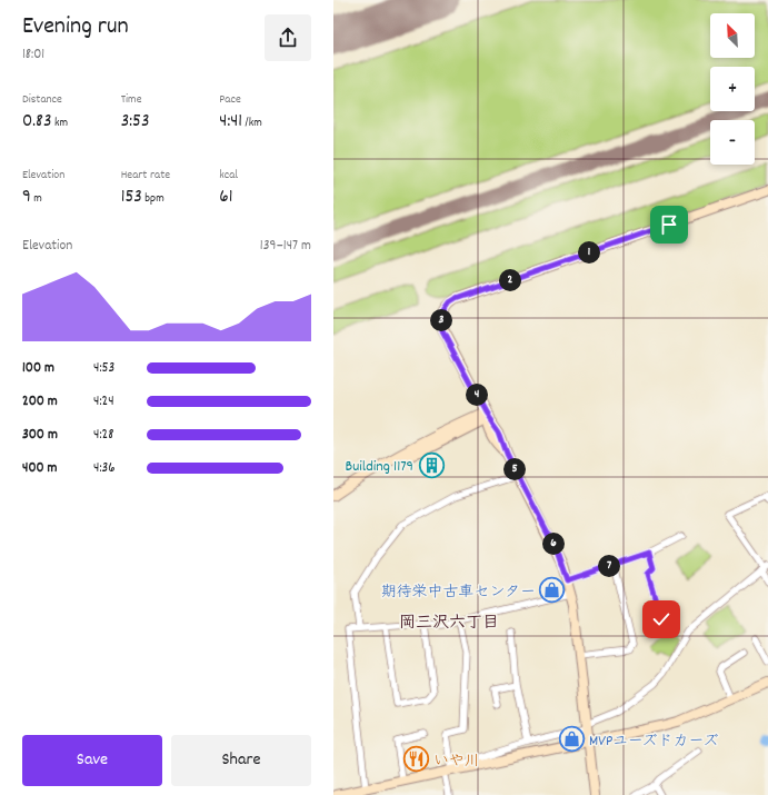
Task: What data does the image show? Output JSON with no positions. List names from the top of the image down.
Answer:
{
  "districts": ["岡三沢六丁目"],
  "places": {
    "building": ["Building 1179"],
    "shop": ["期待栄中古車センター", "MVPユーズドカーズ"],
    "restaurant": ["いや川"]
  },
  "north": "top left",
  "page": {
    "heading": ["Evening run", "18:01"],
    "map_buttons": ["+", "−"],
    "stats": [
      ["Distance", "0.83 km"],
      ["Time", "3:53"],
      ["Pace", "4:41 /km"],
      ["Elevation", "9 m"],
      ["Heart rate", "153 bpm"],
      ["kcal", "61"]
    ],
    "chart": ["Elevation", "139–147 m"],
    "pins": [
      "1",
      "2",
      "3",
      "4",
      "5",
      "6",
      "7"
    ],
    "list": [
      {
        "name": "100 m",
        "note": "4:53"
      },
      {
        "name": "200 m",
        "note": "4:24"
      },
      {
        "name": "300 m",
        "note": "4:28"
      },
      {
        "name": "400 m",
        "note": "4:36"
      }
    ],
    "buttons": ["Save", "Share"]
  }
}
